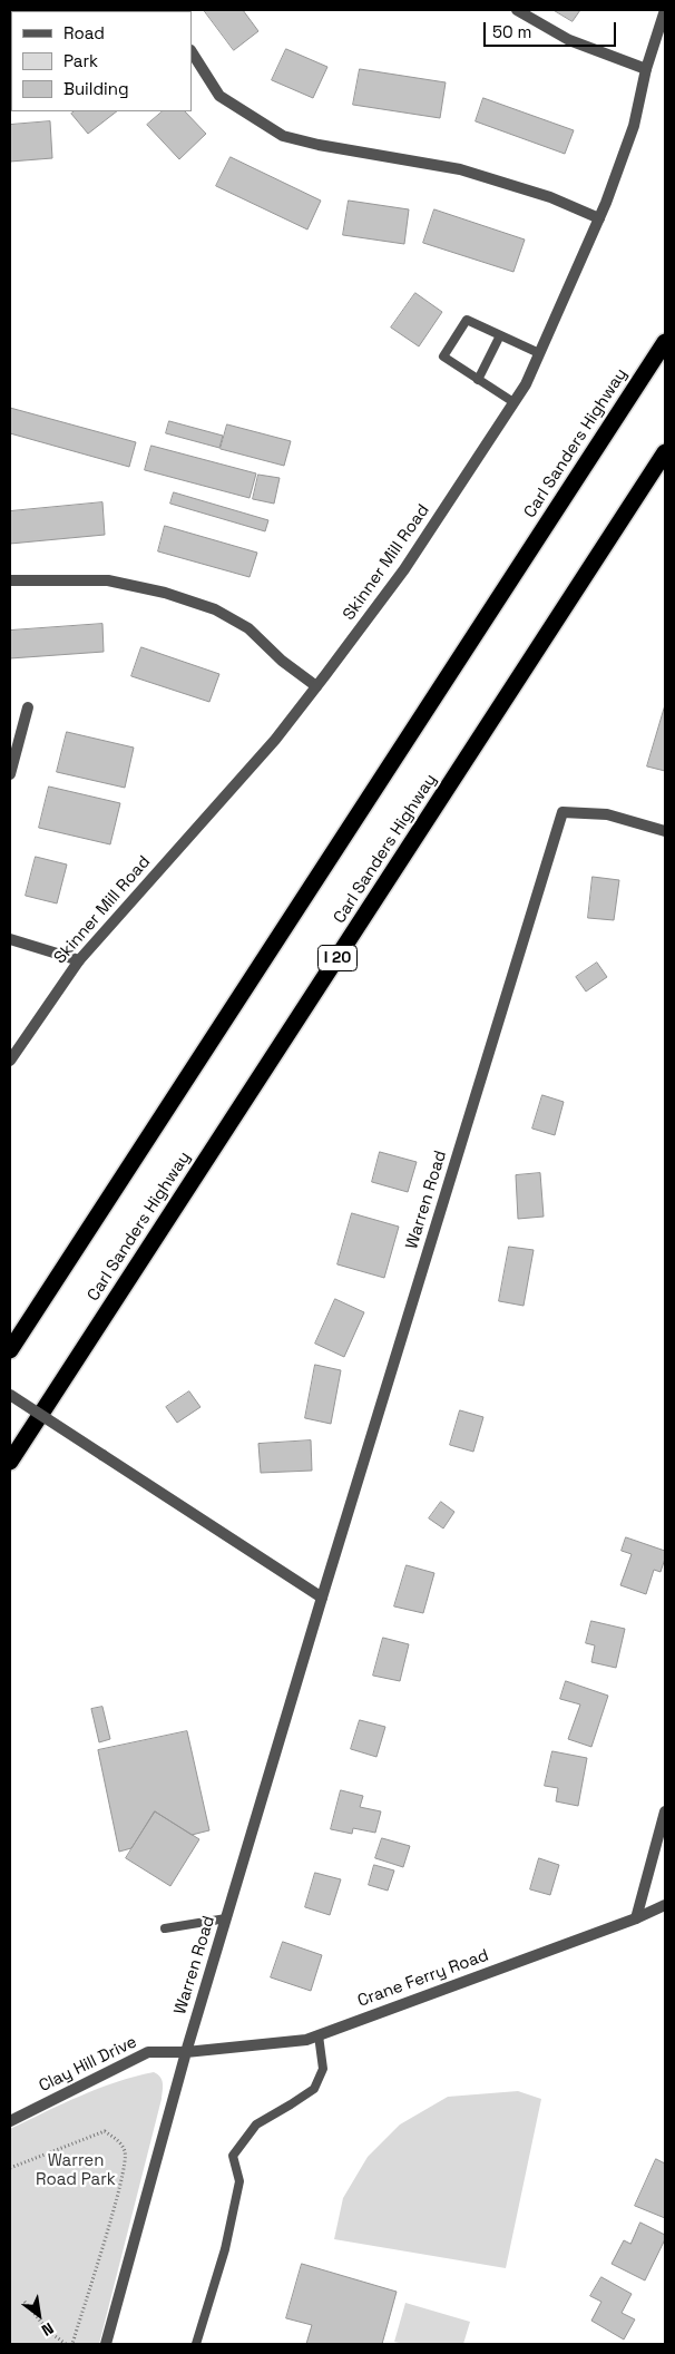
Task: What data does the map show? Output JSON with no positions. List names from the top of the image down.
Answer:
{
  "streets": {
    "highway": ["Carl Sanders Highway", "I 20"],
    "street": [
      "Skinner Mill Road",
      "Warren Road",
      "Crane Ferry Road",
      "Clay Hill Drive"
    ]
  },
  "crossings": [
    ["Warren Road", "Crane Ferry Road"],
    ["Warren Road", "Clay Hill Drive"],
    ["Crane Ferry Road", "Clay Hill Drive"]
  ],
  "parks": ["Warren Road Park"],
  "legend": ["Road", "Park", "Building"],
  "scale_bar": "50 m",
  "north": "bottom right"
}
